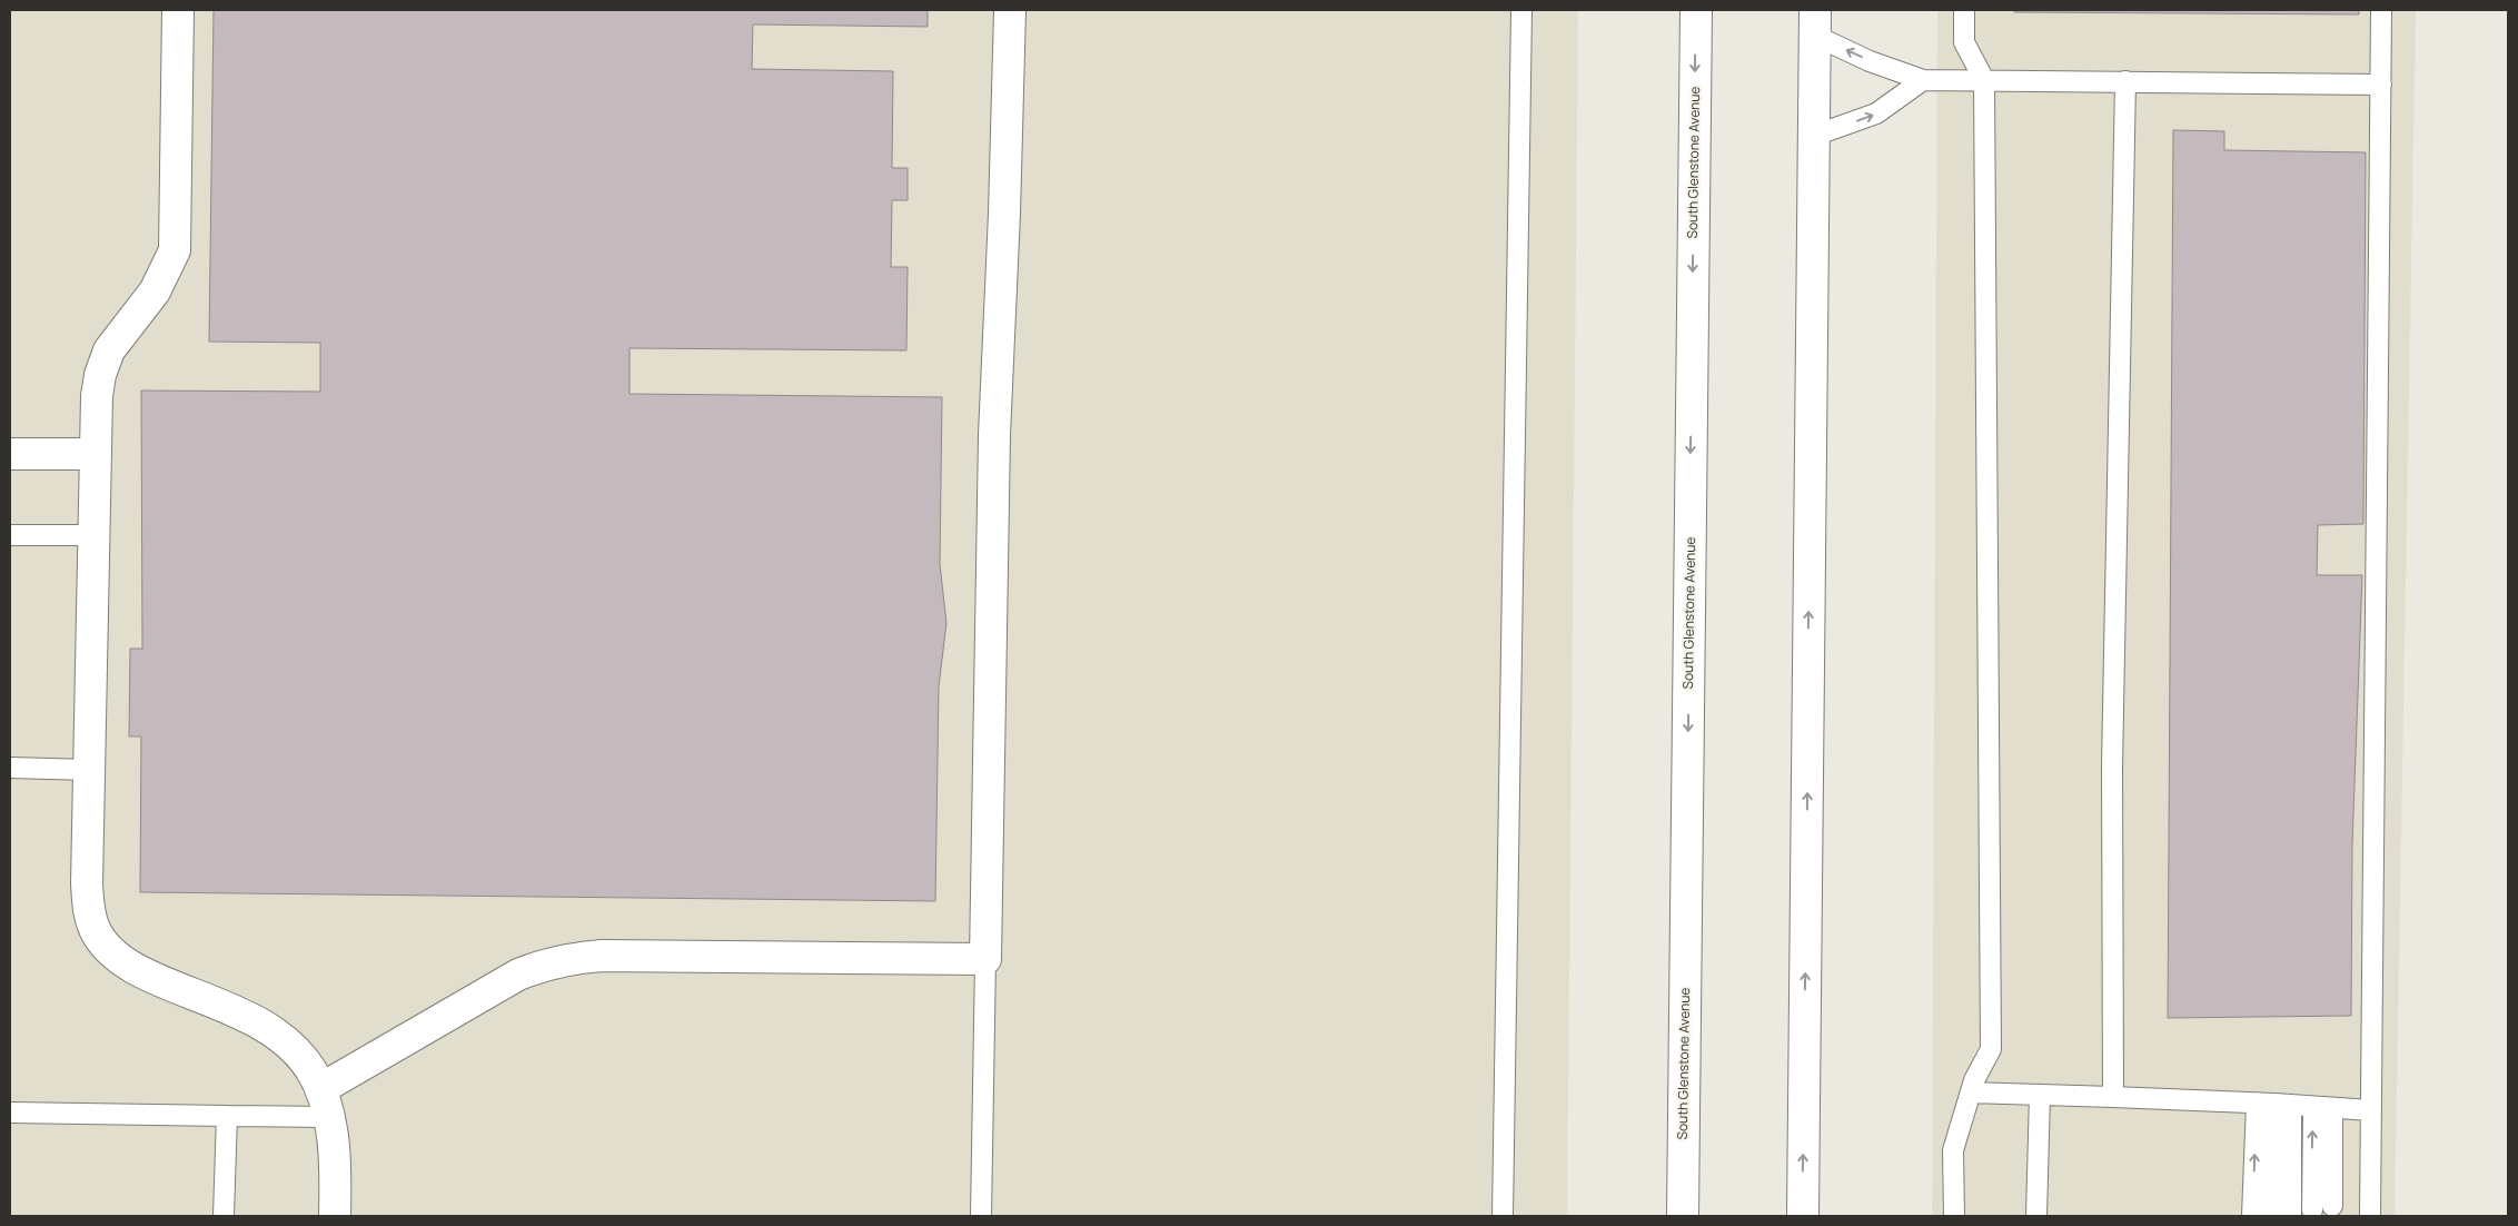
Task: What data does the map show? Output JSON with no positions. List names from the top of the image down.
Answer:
{
  "streets": {
    "street": ["South Glenstone Avenue"]
  }
}
